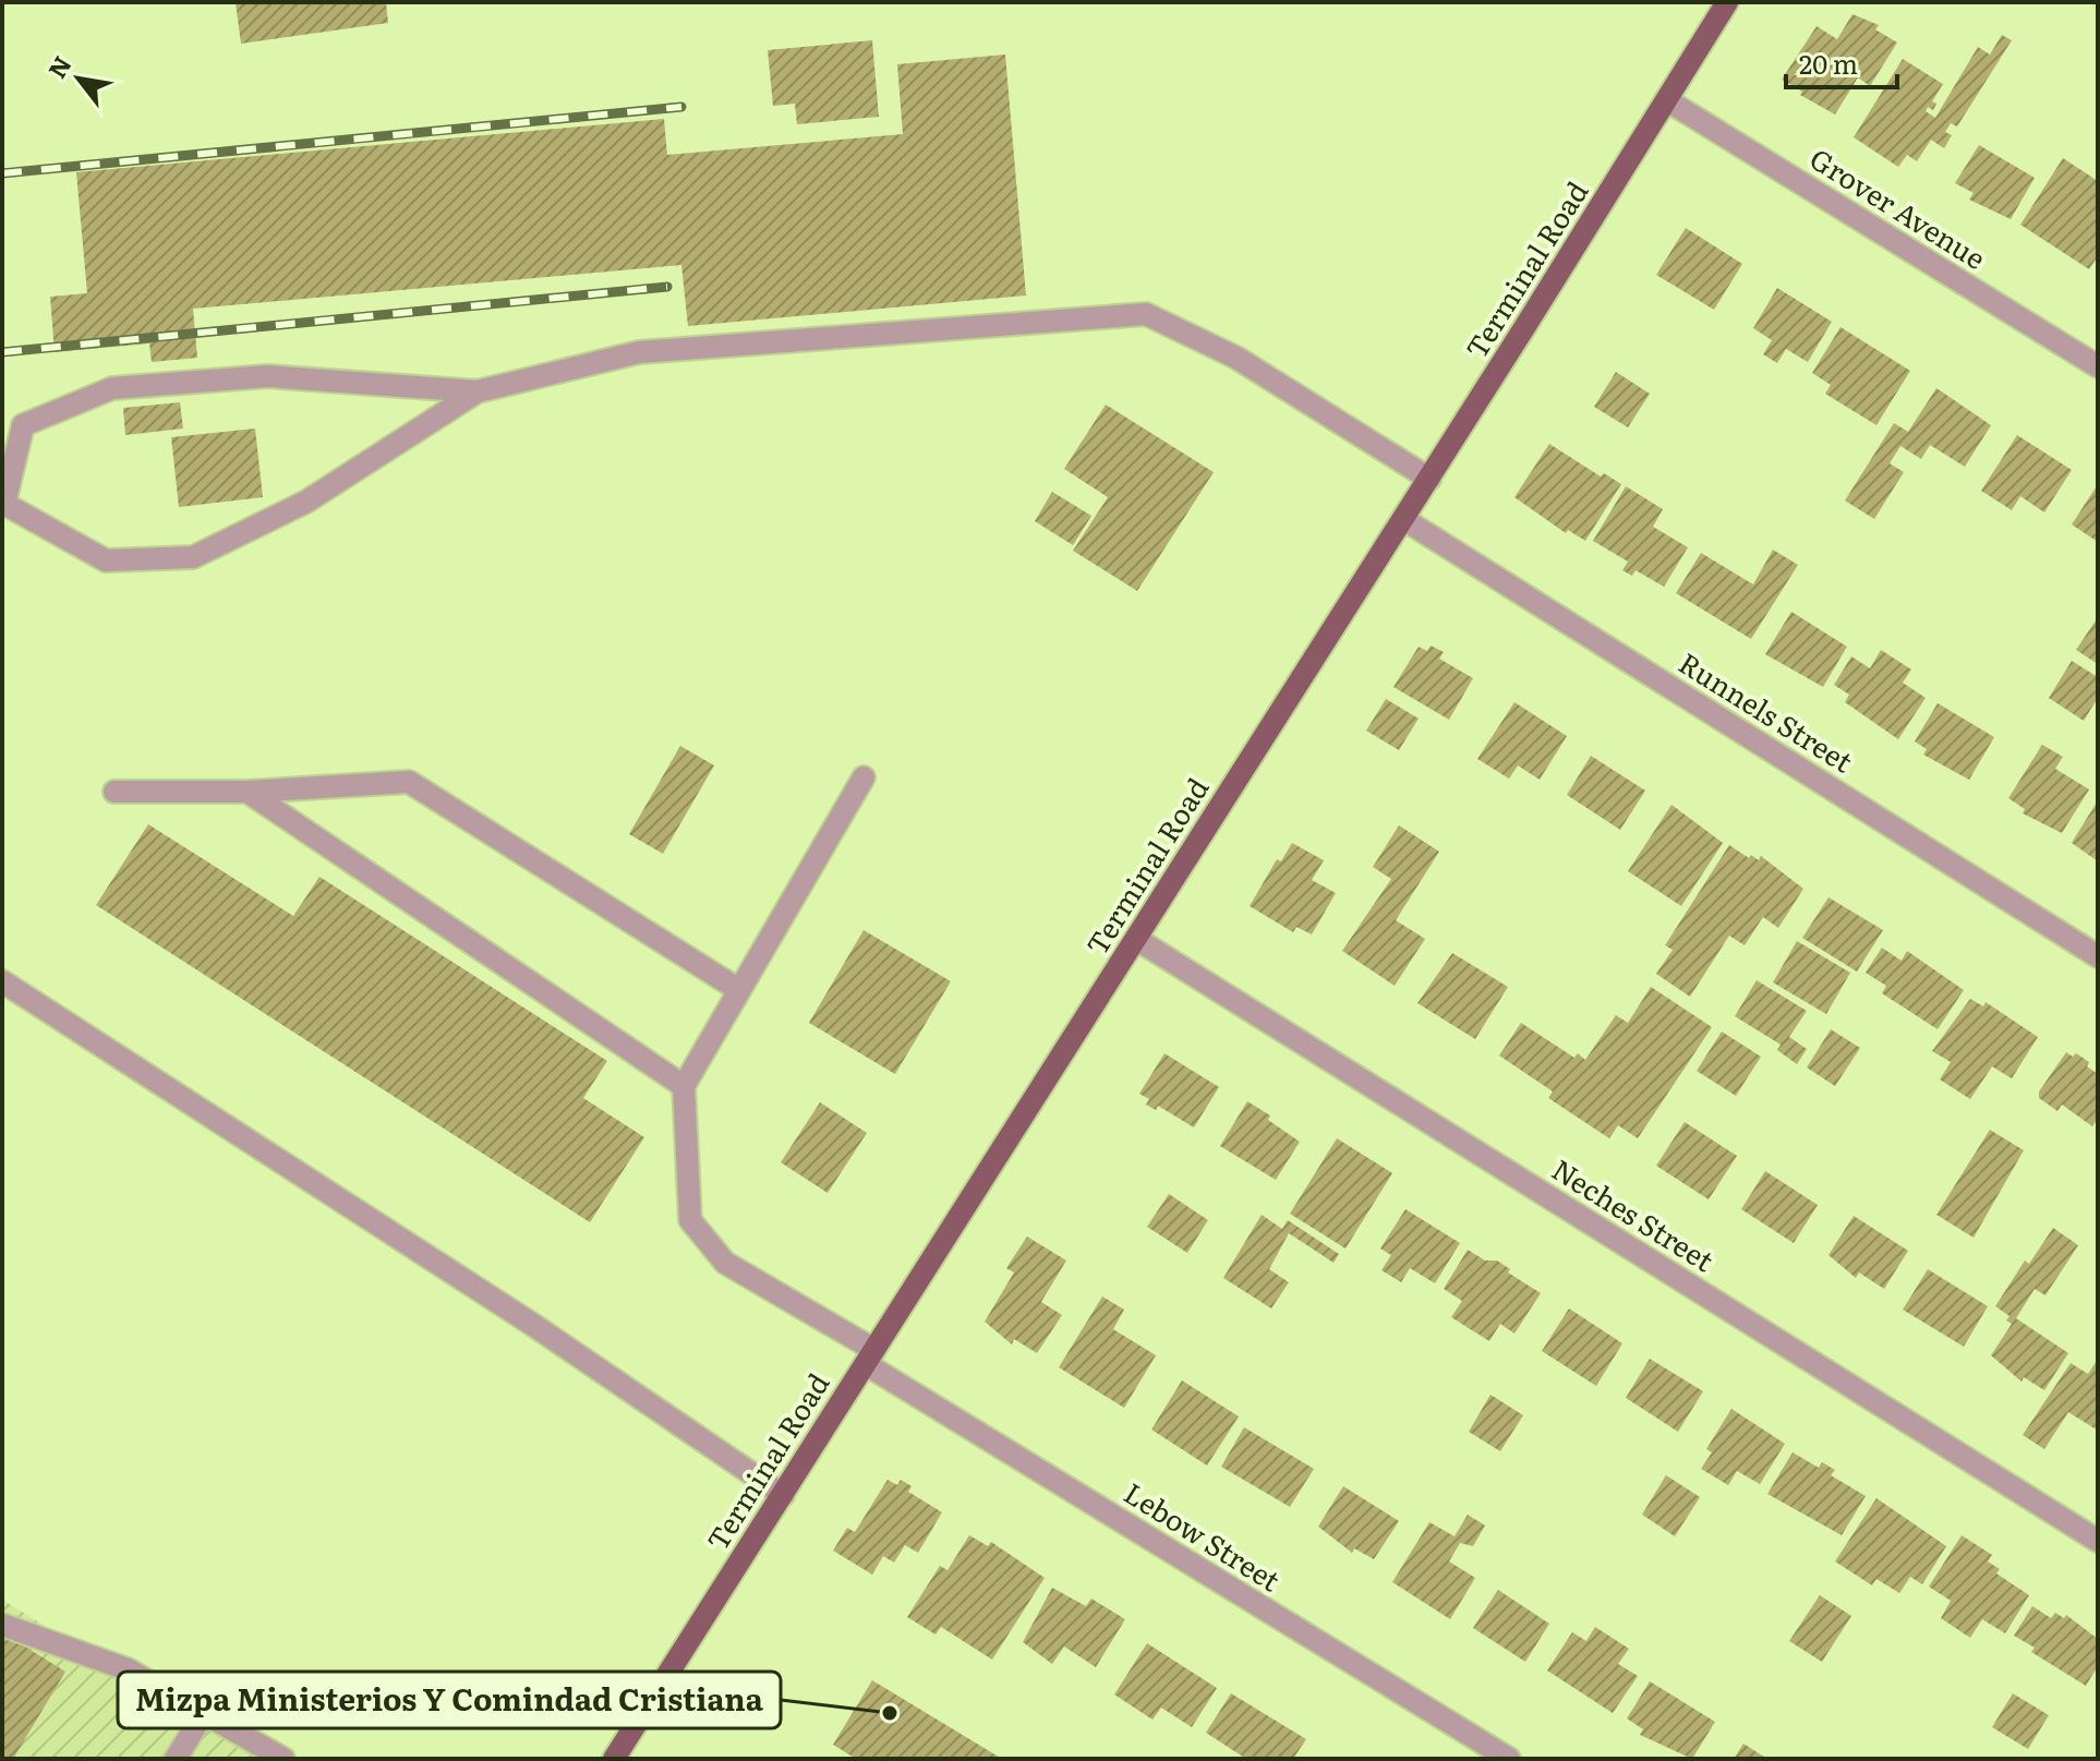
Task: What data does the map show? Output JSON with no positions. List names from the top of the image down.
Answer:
{
  "streets": {
    "main road": ["Terminal Road"],
    "street": [
      "Grover Avenue",
      "Runnels Street",
      "Neches Street",
      "Lebow Street"
    ]
  },
  "crossings": [
    ["Grover Avenue", "Terminal Road"],
    ["Terminal Road", "Runnels Street"],
    ["Terminal Road", "Neches Street"],
    ["Terminal Road", "Lebow Street"]
  ],
  "places": ["Mizpa Ministerios Y Comindad Cristiana"],
  "scale_bar": "20 m",
  "north": "top left"
}
